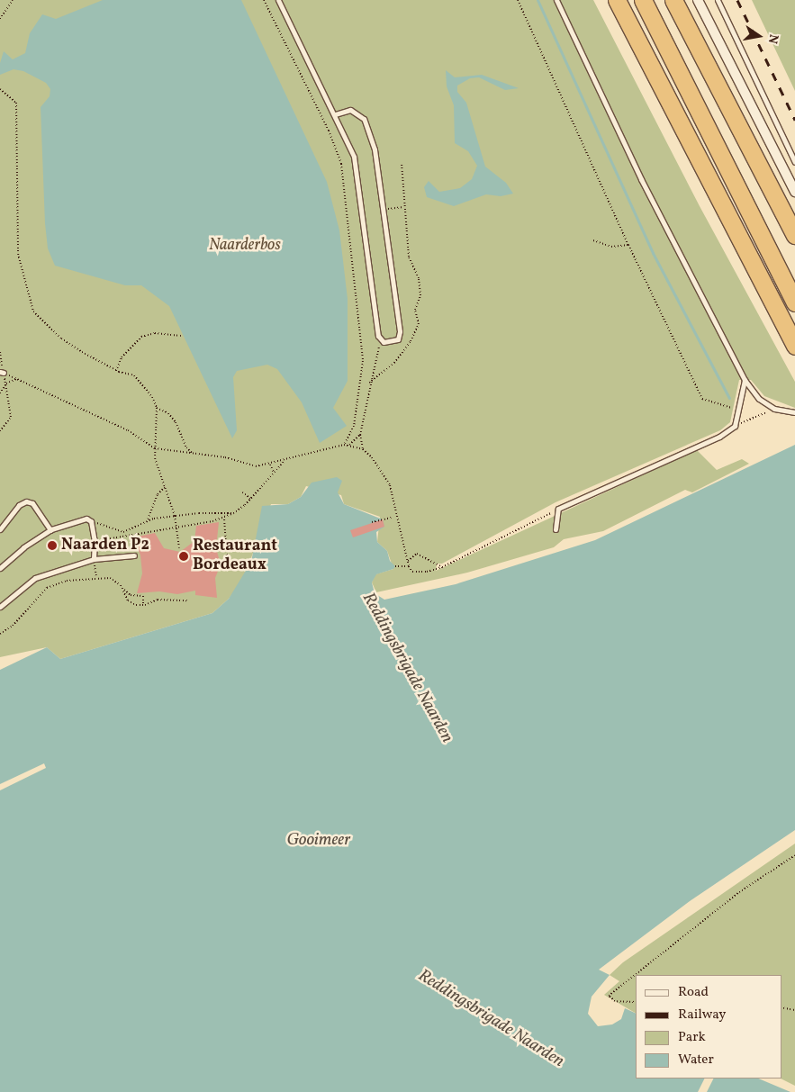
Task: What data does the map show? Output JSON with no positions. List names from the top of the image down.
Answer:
{
  "water": ["Reddingsbrigade Naarden", "Gooimeer"],
  "parks": ["Naarderbos"],
  "places": ["Naarden P2", "Restaurant Bordeaux"],
  "legend": [
    "Road",
    "Railway",
    "Park",
    "Water"
  ],
  "north": "right"
}
